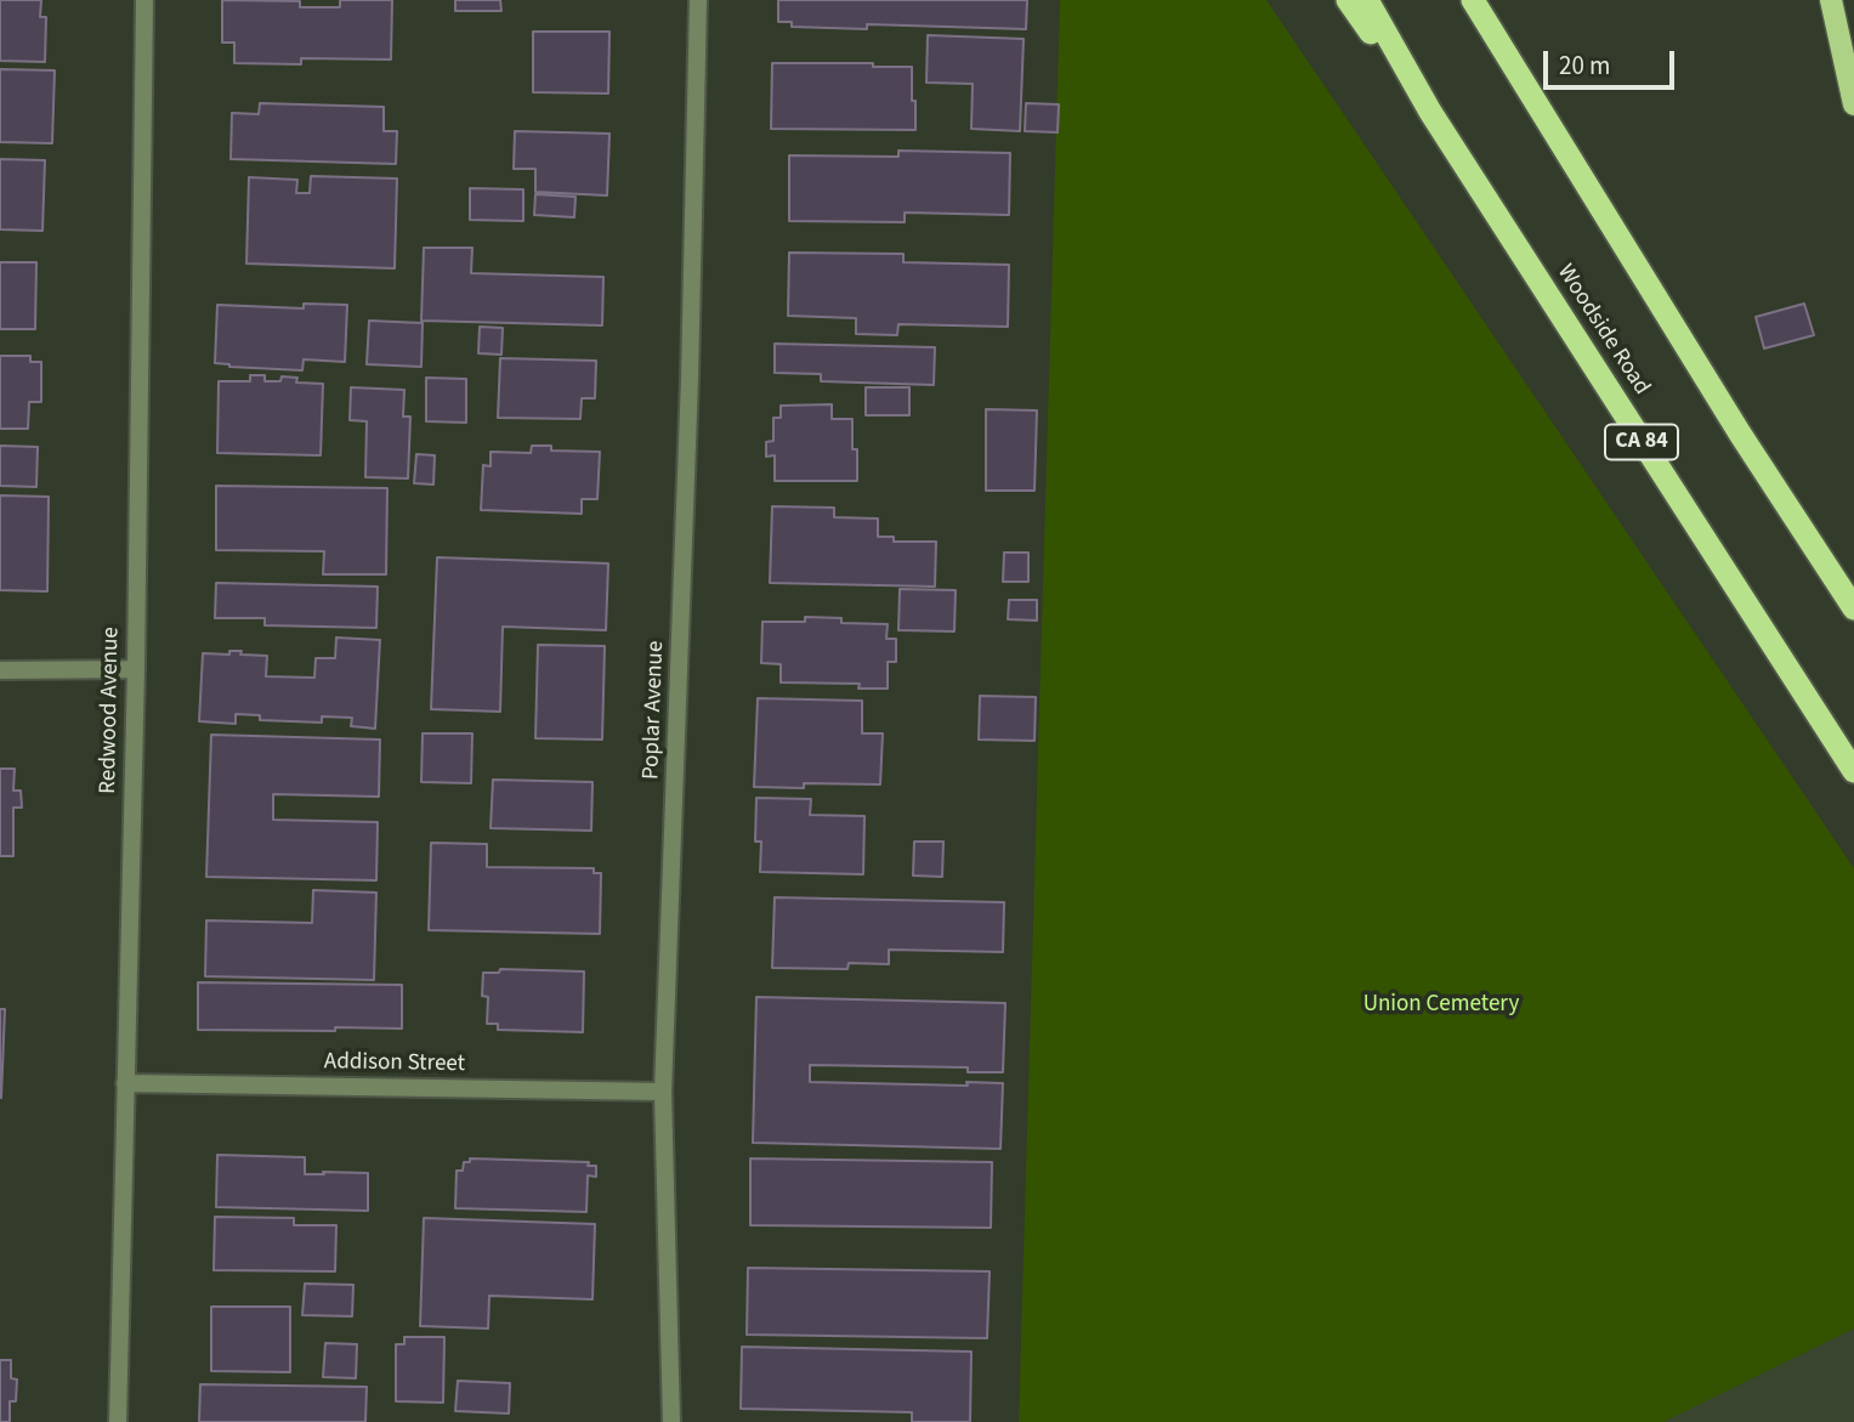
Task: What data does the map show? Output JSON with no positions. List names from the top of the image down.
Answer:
{
  "streets": {
    "highway": ["Woodside Road", "CA 84"],
    "street": ["Redwood Avenue", "Poplar Avenue", "Addison Street"]
  },
  "crossings": [
    ["Redwood Avenue", "Addison Street"],
    ["Poplar Avenue", "Addison Street"]
  ],
  "parks": ["Union Cemetery"],
  "scale_bar": "20 m"
}
